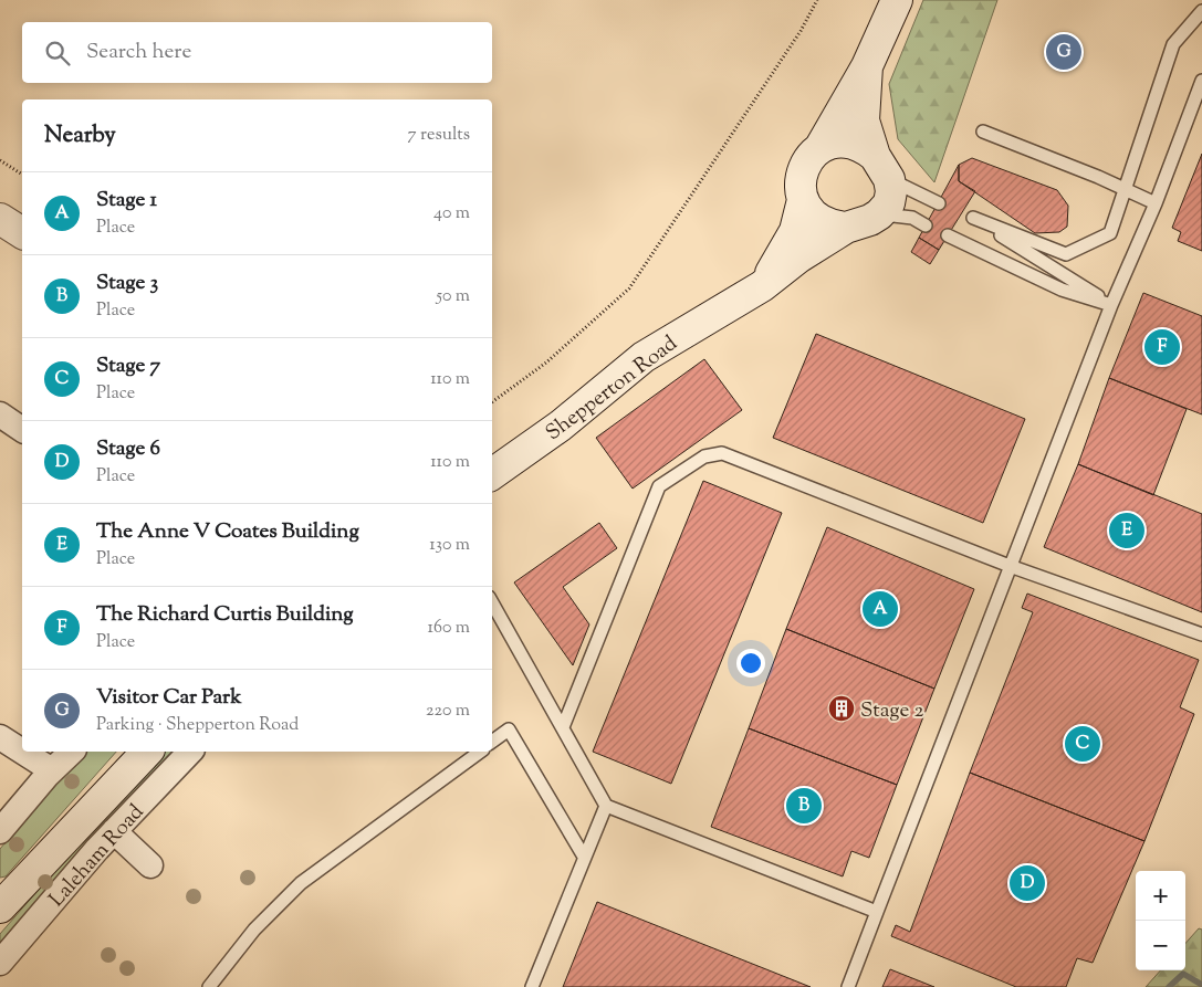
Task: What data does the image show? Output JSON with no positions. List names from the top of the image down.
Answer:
{
  "streets": {
    "main road": ["Shepperton Road", "Laleham Road"]
  },
  "places": {
    "building": ["Stage 2"]
  },
  "page": {
    "search": "Search here",
    "pins": [
      "G",
      "F",
      "E",
      "A",
      "C",
      "B",
      "D"
    ],
    "heading": ["Nearby", "7 results"],
    "list": [
      {
        "mark": "A",
        "name": "Stage 1",
        "note": "Place",
        "value": "40 m"
      },
      {
        "mark": "B",
        "name": "Stage 3",
        "note": "Place",
        "value": "50 m"
      },
      {
        "mark": "C",
        "name": "Stage 7",
        "note": "Place",
        "value": "110 m"
      },
      {
        "mark": "D",
        "name": "Stage 6",
        "note": "Place",
        "value": "110 m"
      },
      {
        "mark": "E",
        "name": "The Anne V Coates Building",
        "note": "Place",
        "value": "130 m"
      },
      {
        "mark": "F",
        "name": "The Richard Curtis Building",
        "note": "Place",
        "value": "160 m"
      },
      {
        "mark": "G",
        "name": "Visitor Car Park",
        "note": "Parking · Shepperton Road",
        "value": "220 m"
      }
    ],
    "map_buttons": ["+", "−"]
  }
}
